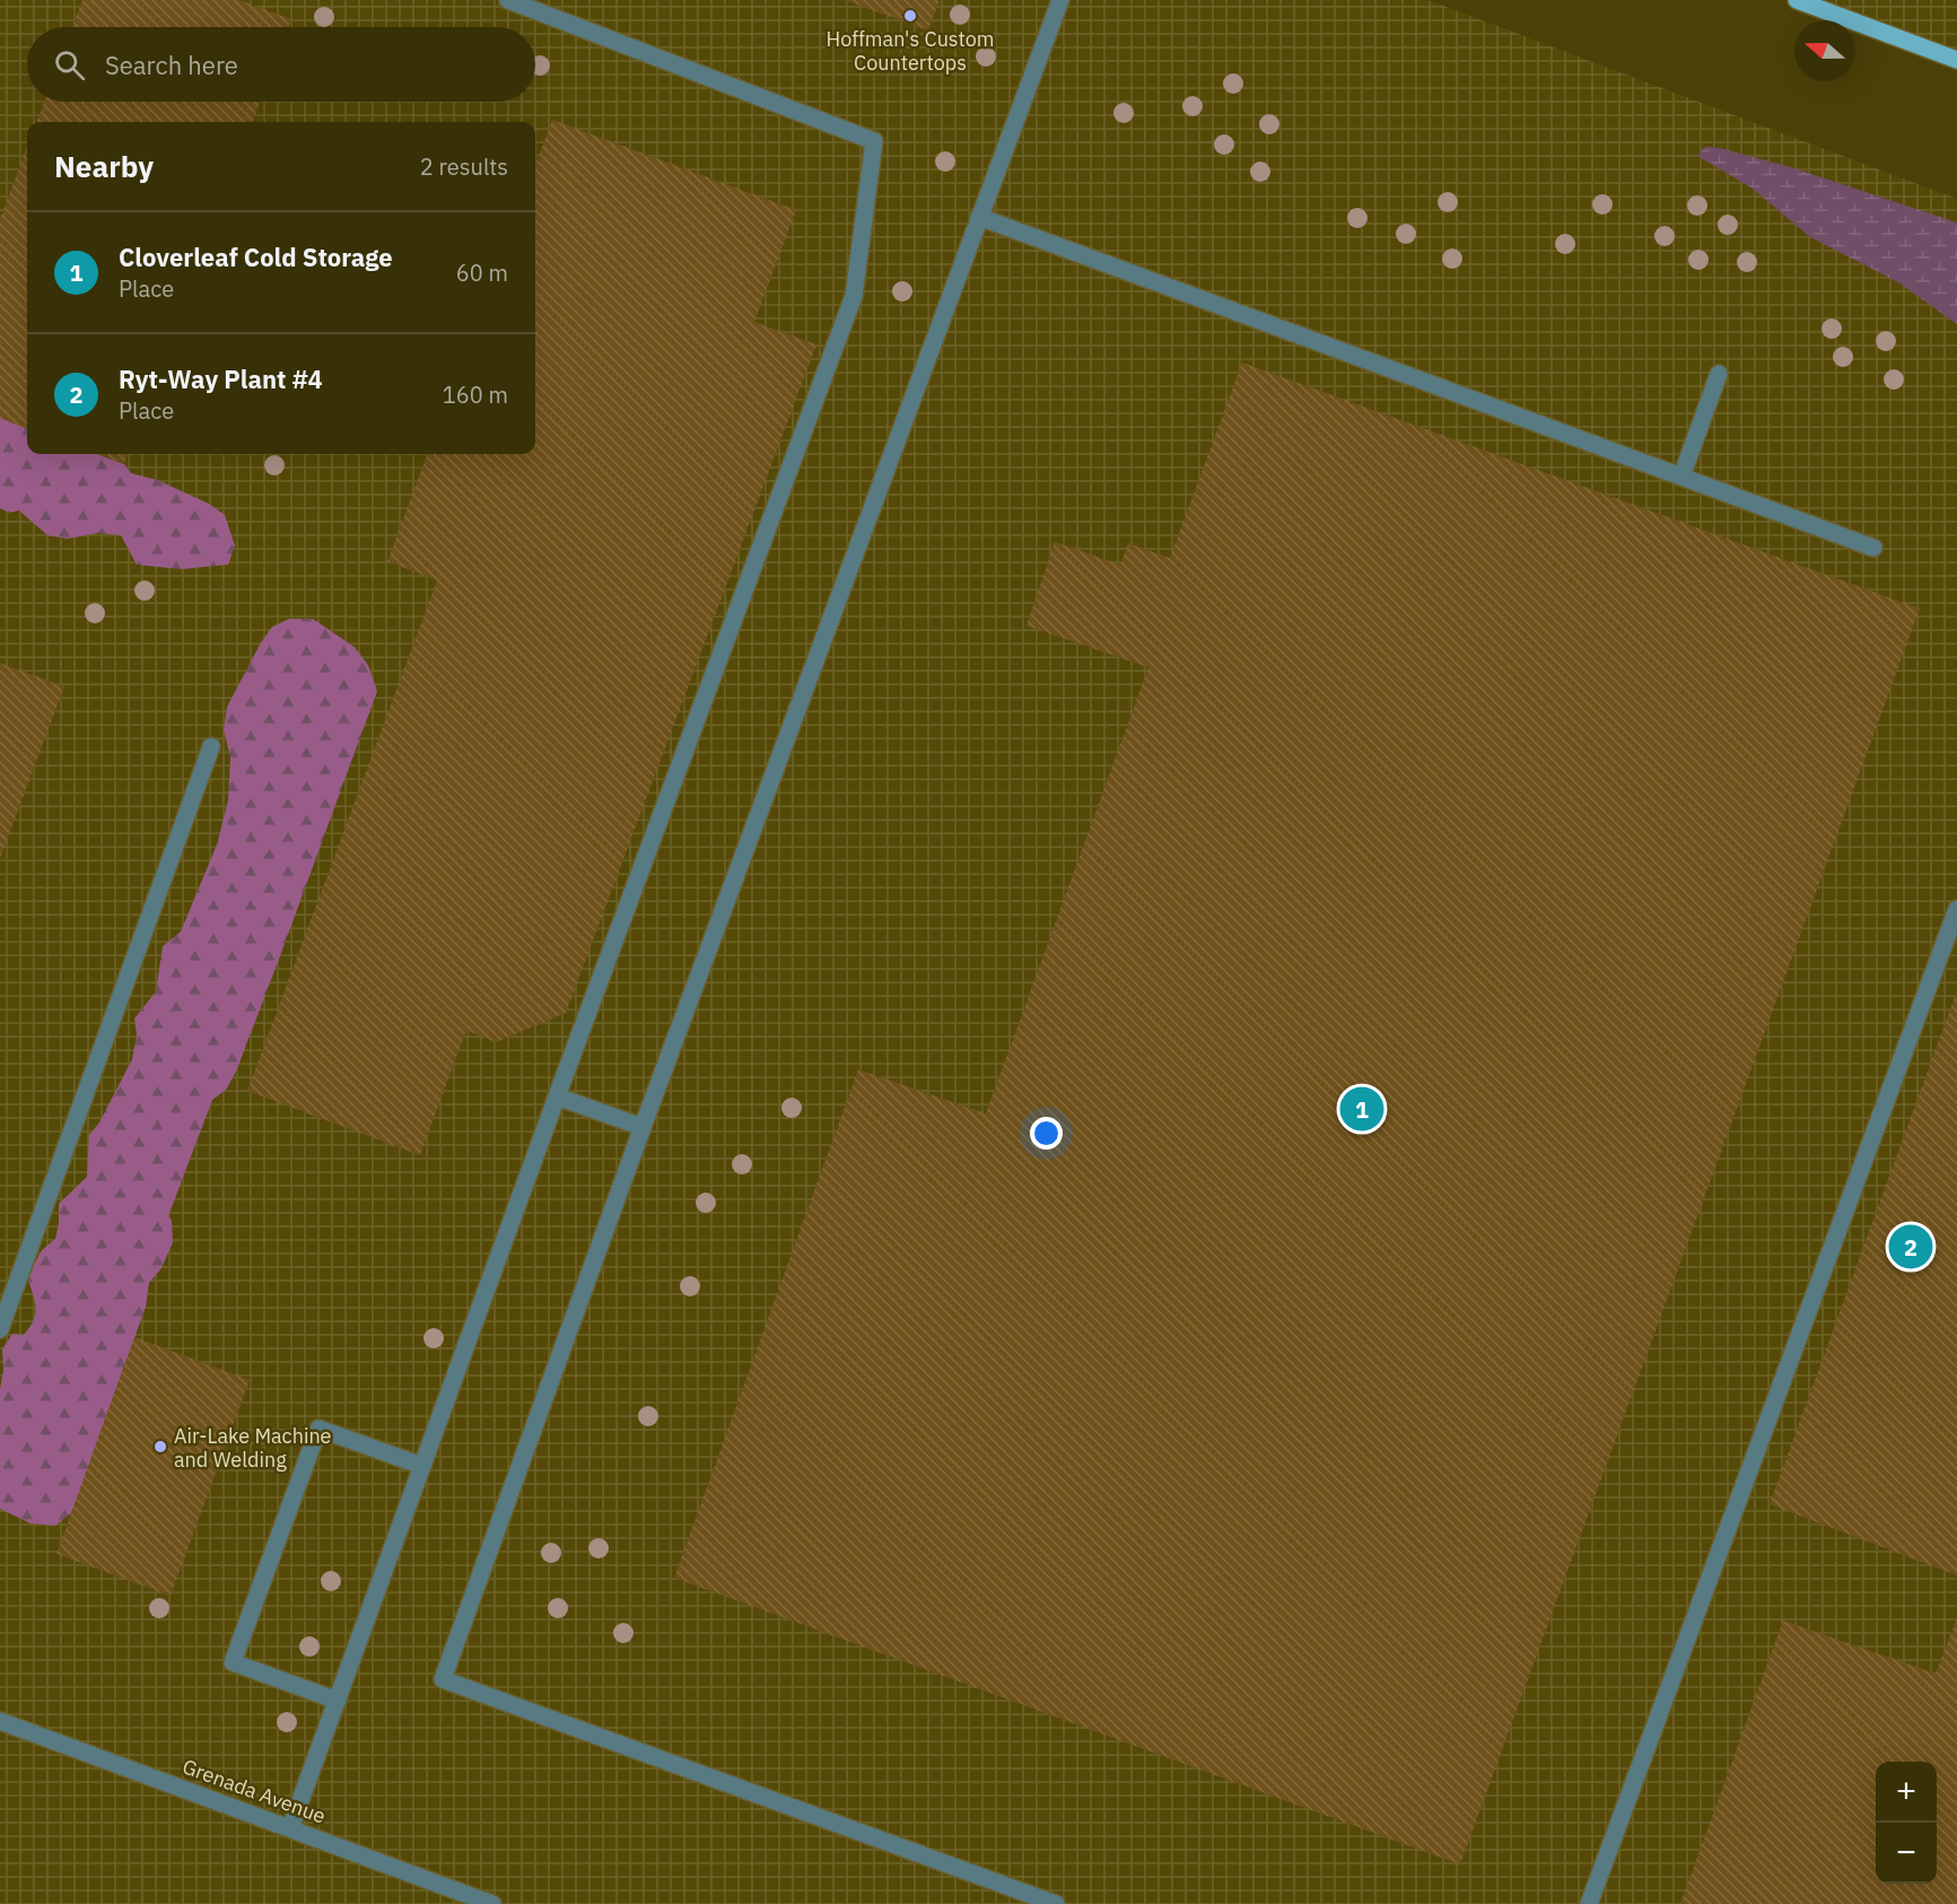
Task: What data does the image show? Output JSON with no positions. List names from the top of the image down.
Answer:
{
  "streets": {
    "street": ["Grenada Avenue"]
  },
  "places": ["Hoffman's Custom Countertops", "Air-Lake Machine and Welding"],
  "north": "left",
  "page": {
    "search": "Search here",
    "heading": ["Nearby", "2 results"],
    "list": [
      {
        "mark": "1",
        "name": "Cloverleaf Cold Storage",
        "note": "Place",
        "value": "60 m"
      },
      {
        "mark": "2",
        "name": "Ryt-Way Plant #4",
        "note": "Place",
        "value": "160 m"
      }
    ],
    "pins": ["1", "2"],
    "map_buttons": ["+", "−"]
  }
}
